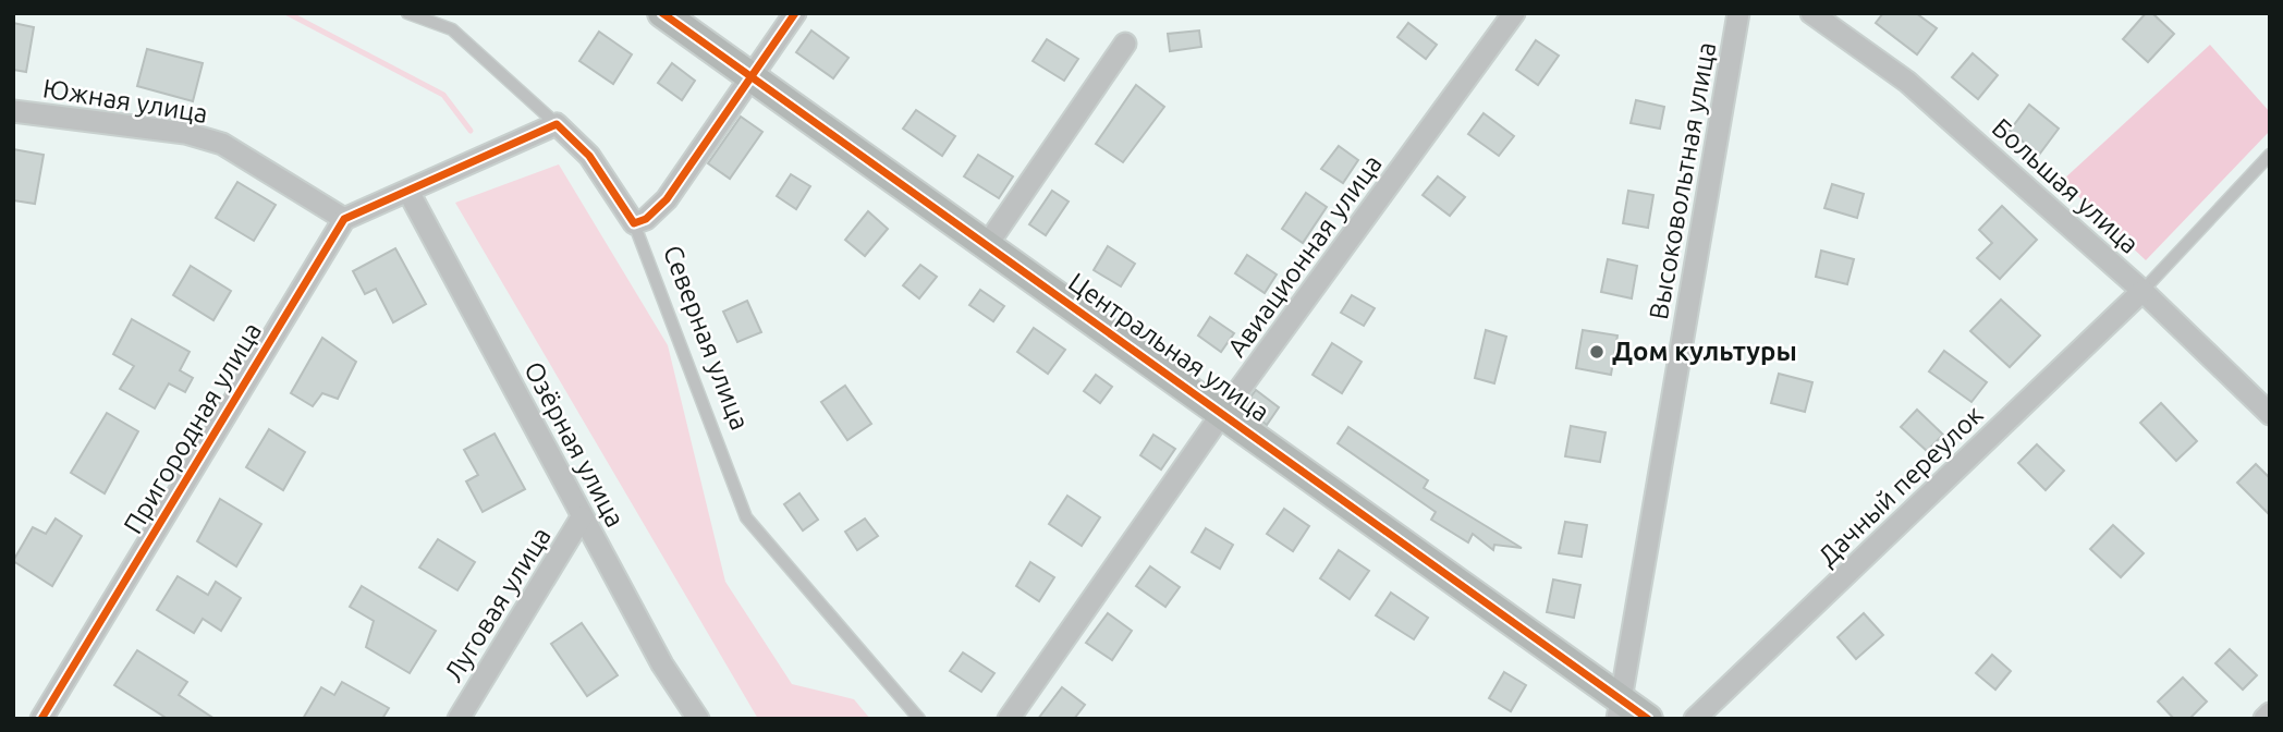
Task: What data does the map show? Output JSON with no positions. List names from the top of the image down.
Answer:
{
  "streets": {
    "street": [
      "Южная улица",
      "Высоковольтная улица",
      "Большая улица",
      "Авиационная улица",
      "Северная улица",
      "Центральная улица",
      "Пригородная улица",
      "Озёрная улица",
      "Дачный переулок",
      "Луговая улица"
    ]
  },
  "crossings": [
    ["Южная улица", "Пригородная улица"],
    ["Высоковольтная улица", "Центральная улица"],
    ["Большая улица", "Дачный переулок"],
    ["Авиационная улица", "Центральная улица"],
    ["Озёрная улица", "Луговая улица"]
  ],
  "places": ["Дом культуры"]
}
